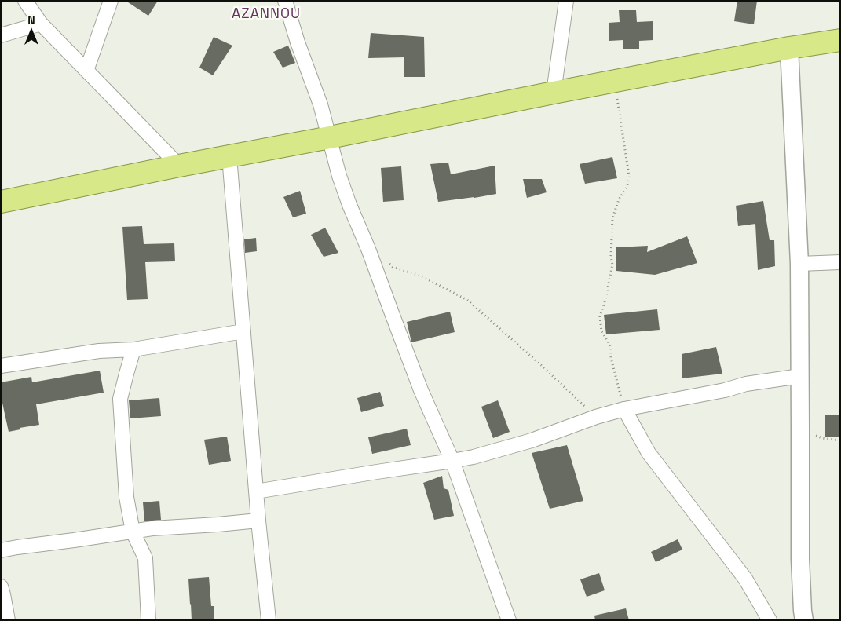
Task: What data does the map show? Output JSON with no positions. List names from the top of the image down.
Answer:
{
  "districts": ["AZANNOU"],
  "north": "top"
}
